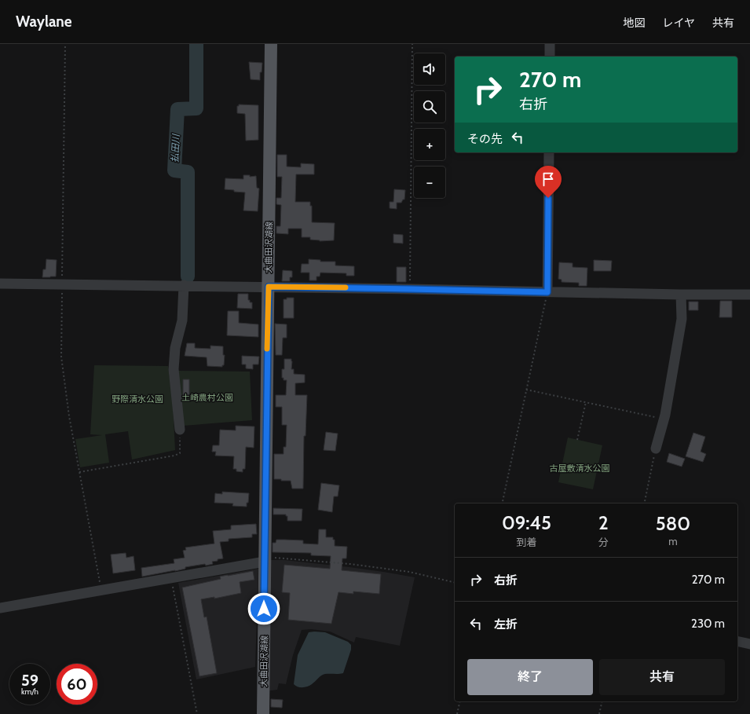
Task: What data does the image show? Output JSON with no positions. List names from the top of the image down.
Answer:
{
  "streets": {
    "main road": ["大曲田沢湖線"]
  },
  "water": ["払田川"],
  "parks": ["土崎農村公園", "野際清水公園", "古屋敷清水公園"],
  "page": {
    "header": "Waylane",
    "nav": ["地図", "レイヤ", "共有"],
    "map_buttons": ["+", "−"],
    "turn": ["270 m", "右折"],
    "then": "その先",
    "eta": [
      "09:45",
      "到着",
      "2",
      "分",
      "580",
      "m"
    ],
    "list": [
      {
        "name": "右折",
        "value": "270 m"
      },
      {
        "name": "左折",
        "value": "230 m"
      }
    ],
    "buttons": ["終了", "共有"],
    "speed": "59 km/h",
    "limit": "60"
  }
}
